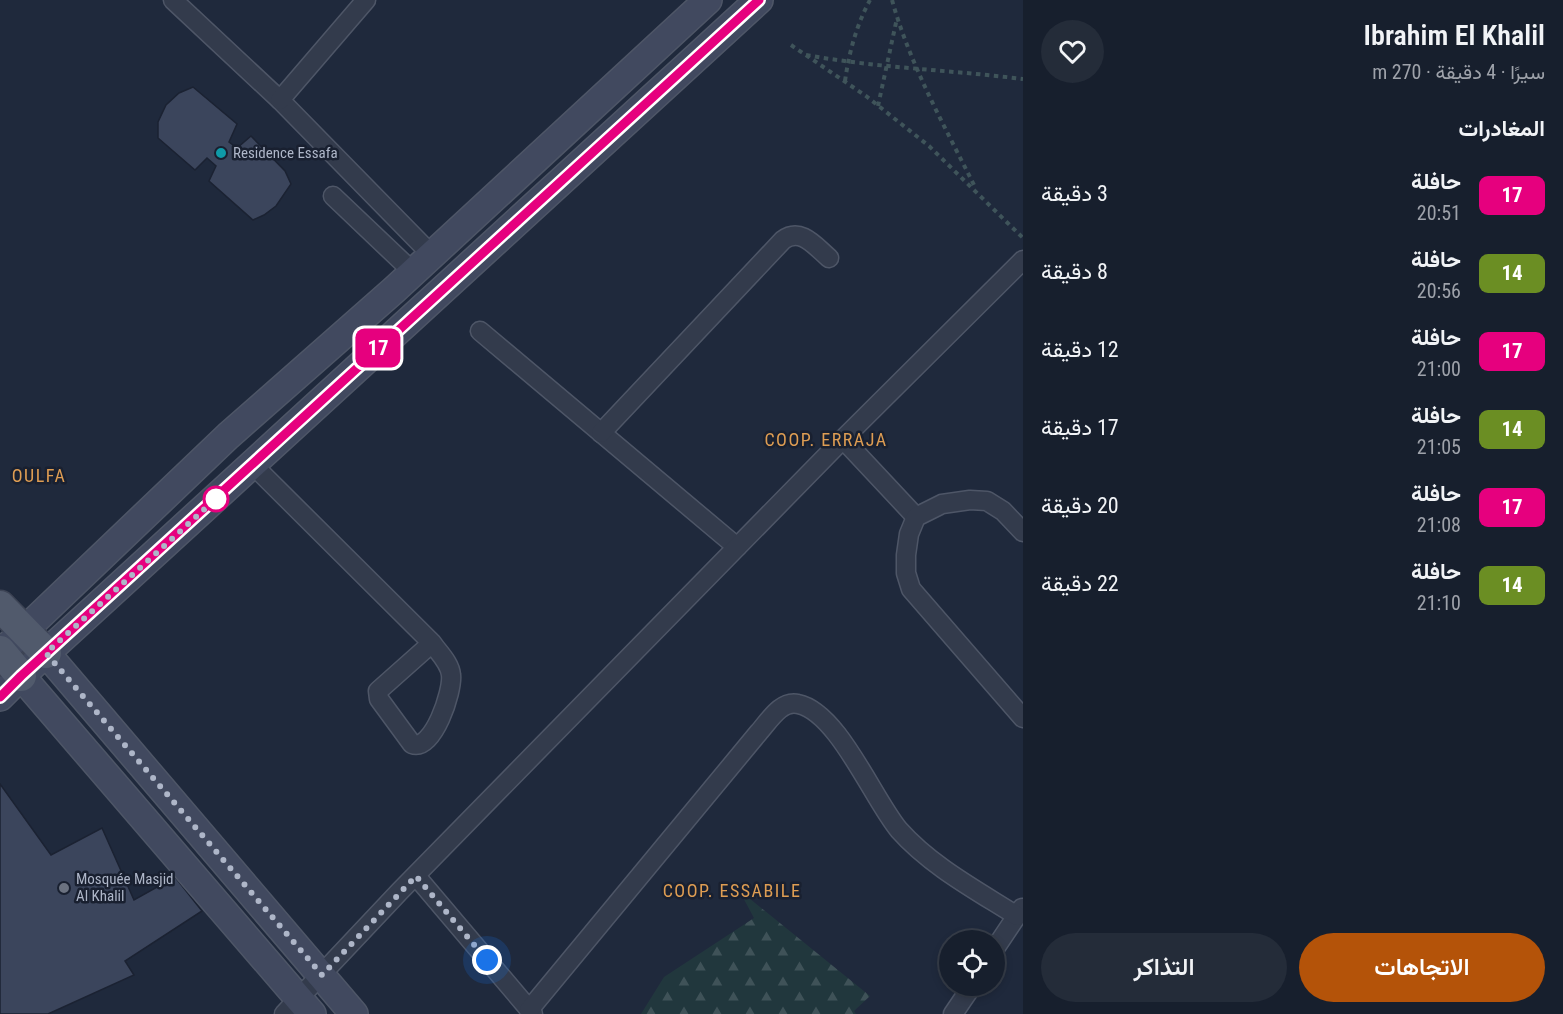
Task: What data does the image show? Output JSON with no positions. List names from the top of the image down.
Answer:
{
  "districts": ["COOP. ERRAJA", "OULFA", "COOP. ESSABILE"],
  "places": ["Residence Essafa", "Mosquée Masjid Al Khalil"],
  "lines": ["bus line 17"],
  "page": {
    "heading": [
      ["Ibrahim El Khalil", "سيرًا · 4 دقيقة · 270 m"],
      "المغادرات"
    ],
    "on_map": "17",
    "list": [
      {
        "mark": "17",
        "name": "حافلة",
        "note": "20:51",
        "value": "3 دقيقة"
      },
      {
        "mark": "14",
        "name": "حافلة",
        "note": "20:56",
        "value": "8 دقيقة"
      },
      {
        "mark": "17",
        "name": "حافلة",
        "note": "21:00",
        "value": "12 دقيقة"
      },
      {
        "mark": "14",
        "name": "حافلة",
        "note": "21:05",
        "value": "17 دقيقة"
      },
      {
        "mark": "17",
        "name": "حافلة",
        "note": "21:08",
        "value": "20 دقيقة"
      },
      {
        "mark": "14",
        "name": "حافلة",
        "note": "21:10",
        "value": "22 دقيقة"
      }
    ],
    "buttons": ["الاتجاهات", "التذاكر"]
  }
}
